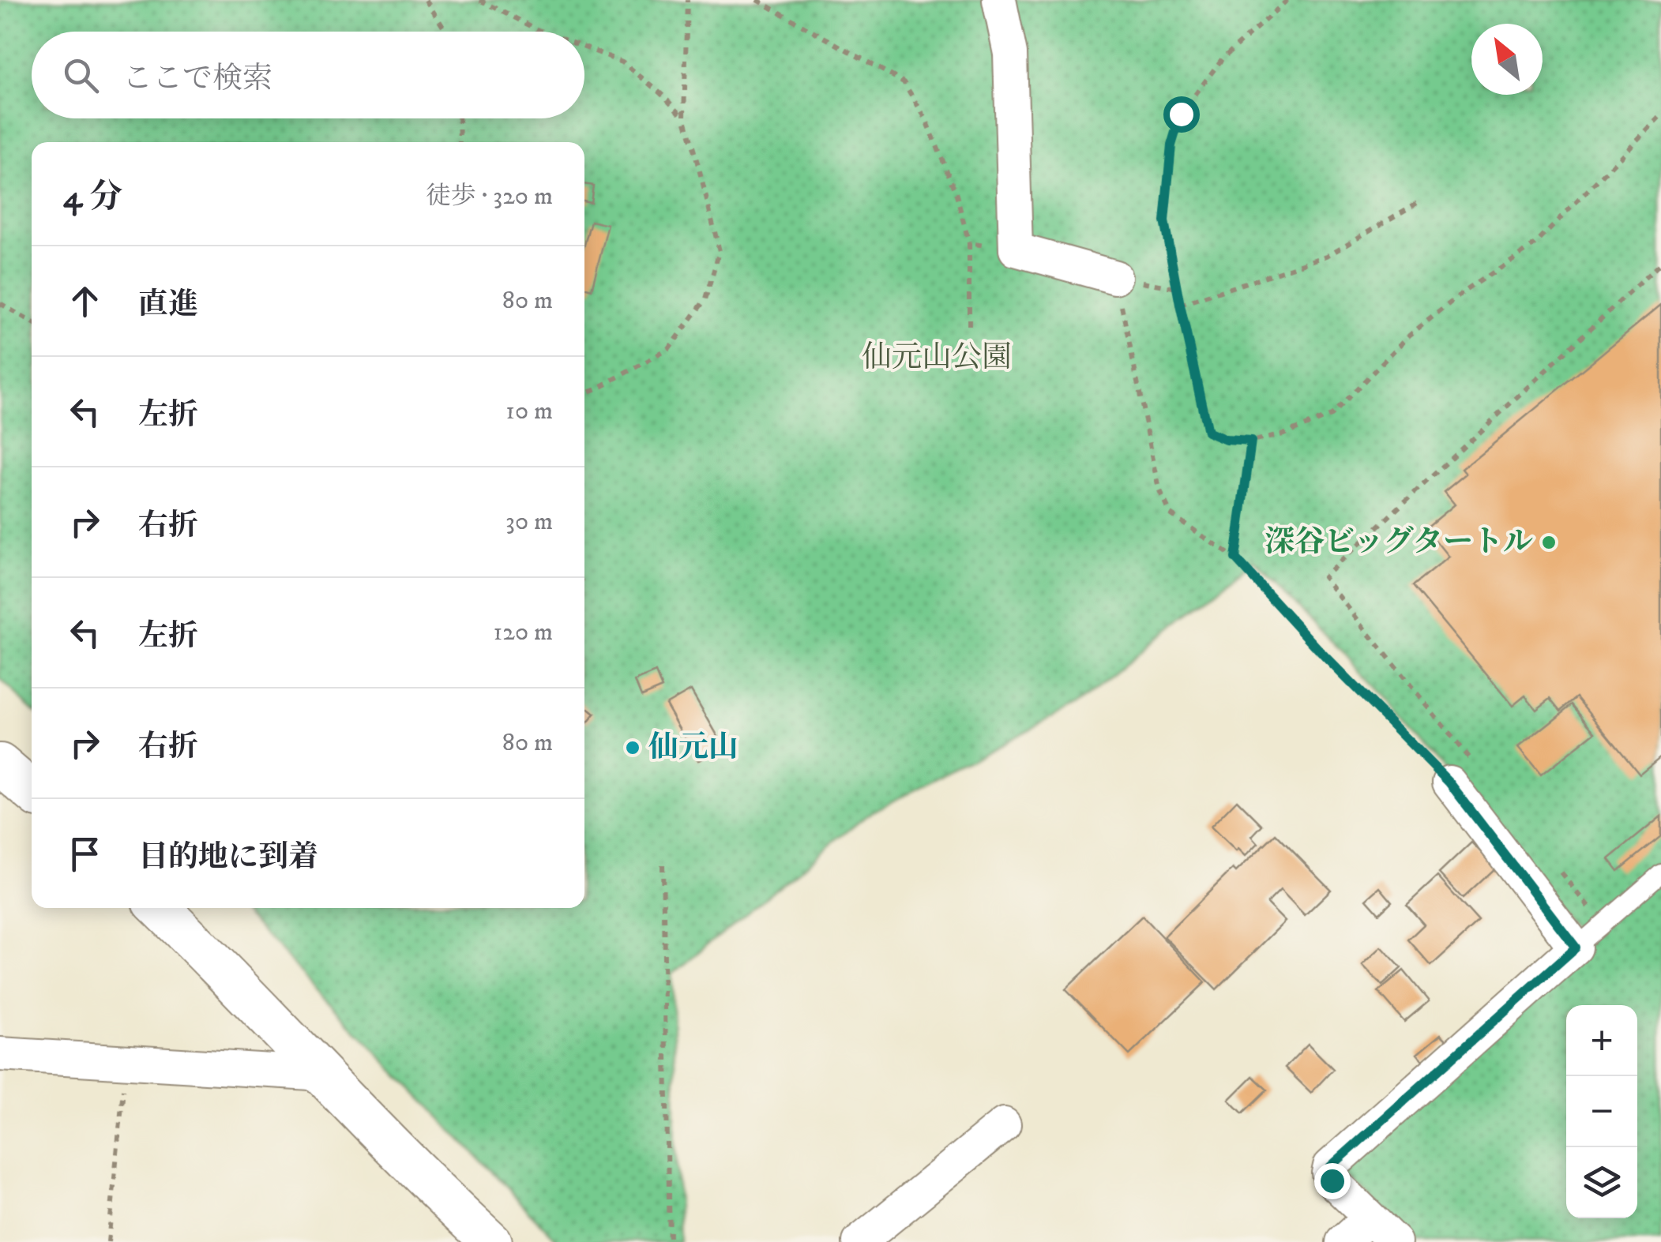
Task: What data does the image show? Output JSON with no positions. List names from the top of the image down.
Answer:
{
  "parks": ["仙元山公園"],
  "places": ["深谷ビッグタートル", "仙元山"],
  "north": "top left",
  "page": {
    "search": "ここで検索",
    "heading": ["4 分", "徒歩 · 320 m"],
    "list": [
      ["直進", "80 m"],
      ["左折", "10 m"],
      ["右折", "30 m"],
      ["左折", "120 m"],
      ["右折", "80 m"],
      "目的地に到着"
    ],
    "map_buttons": ["+", "−"]
  }
}
